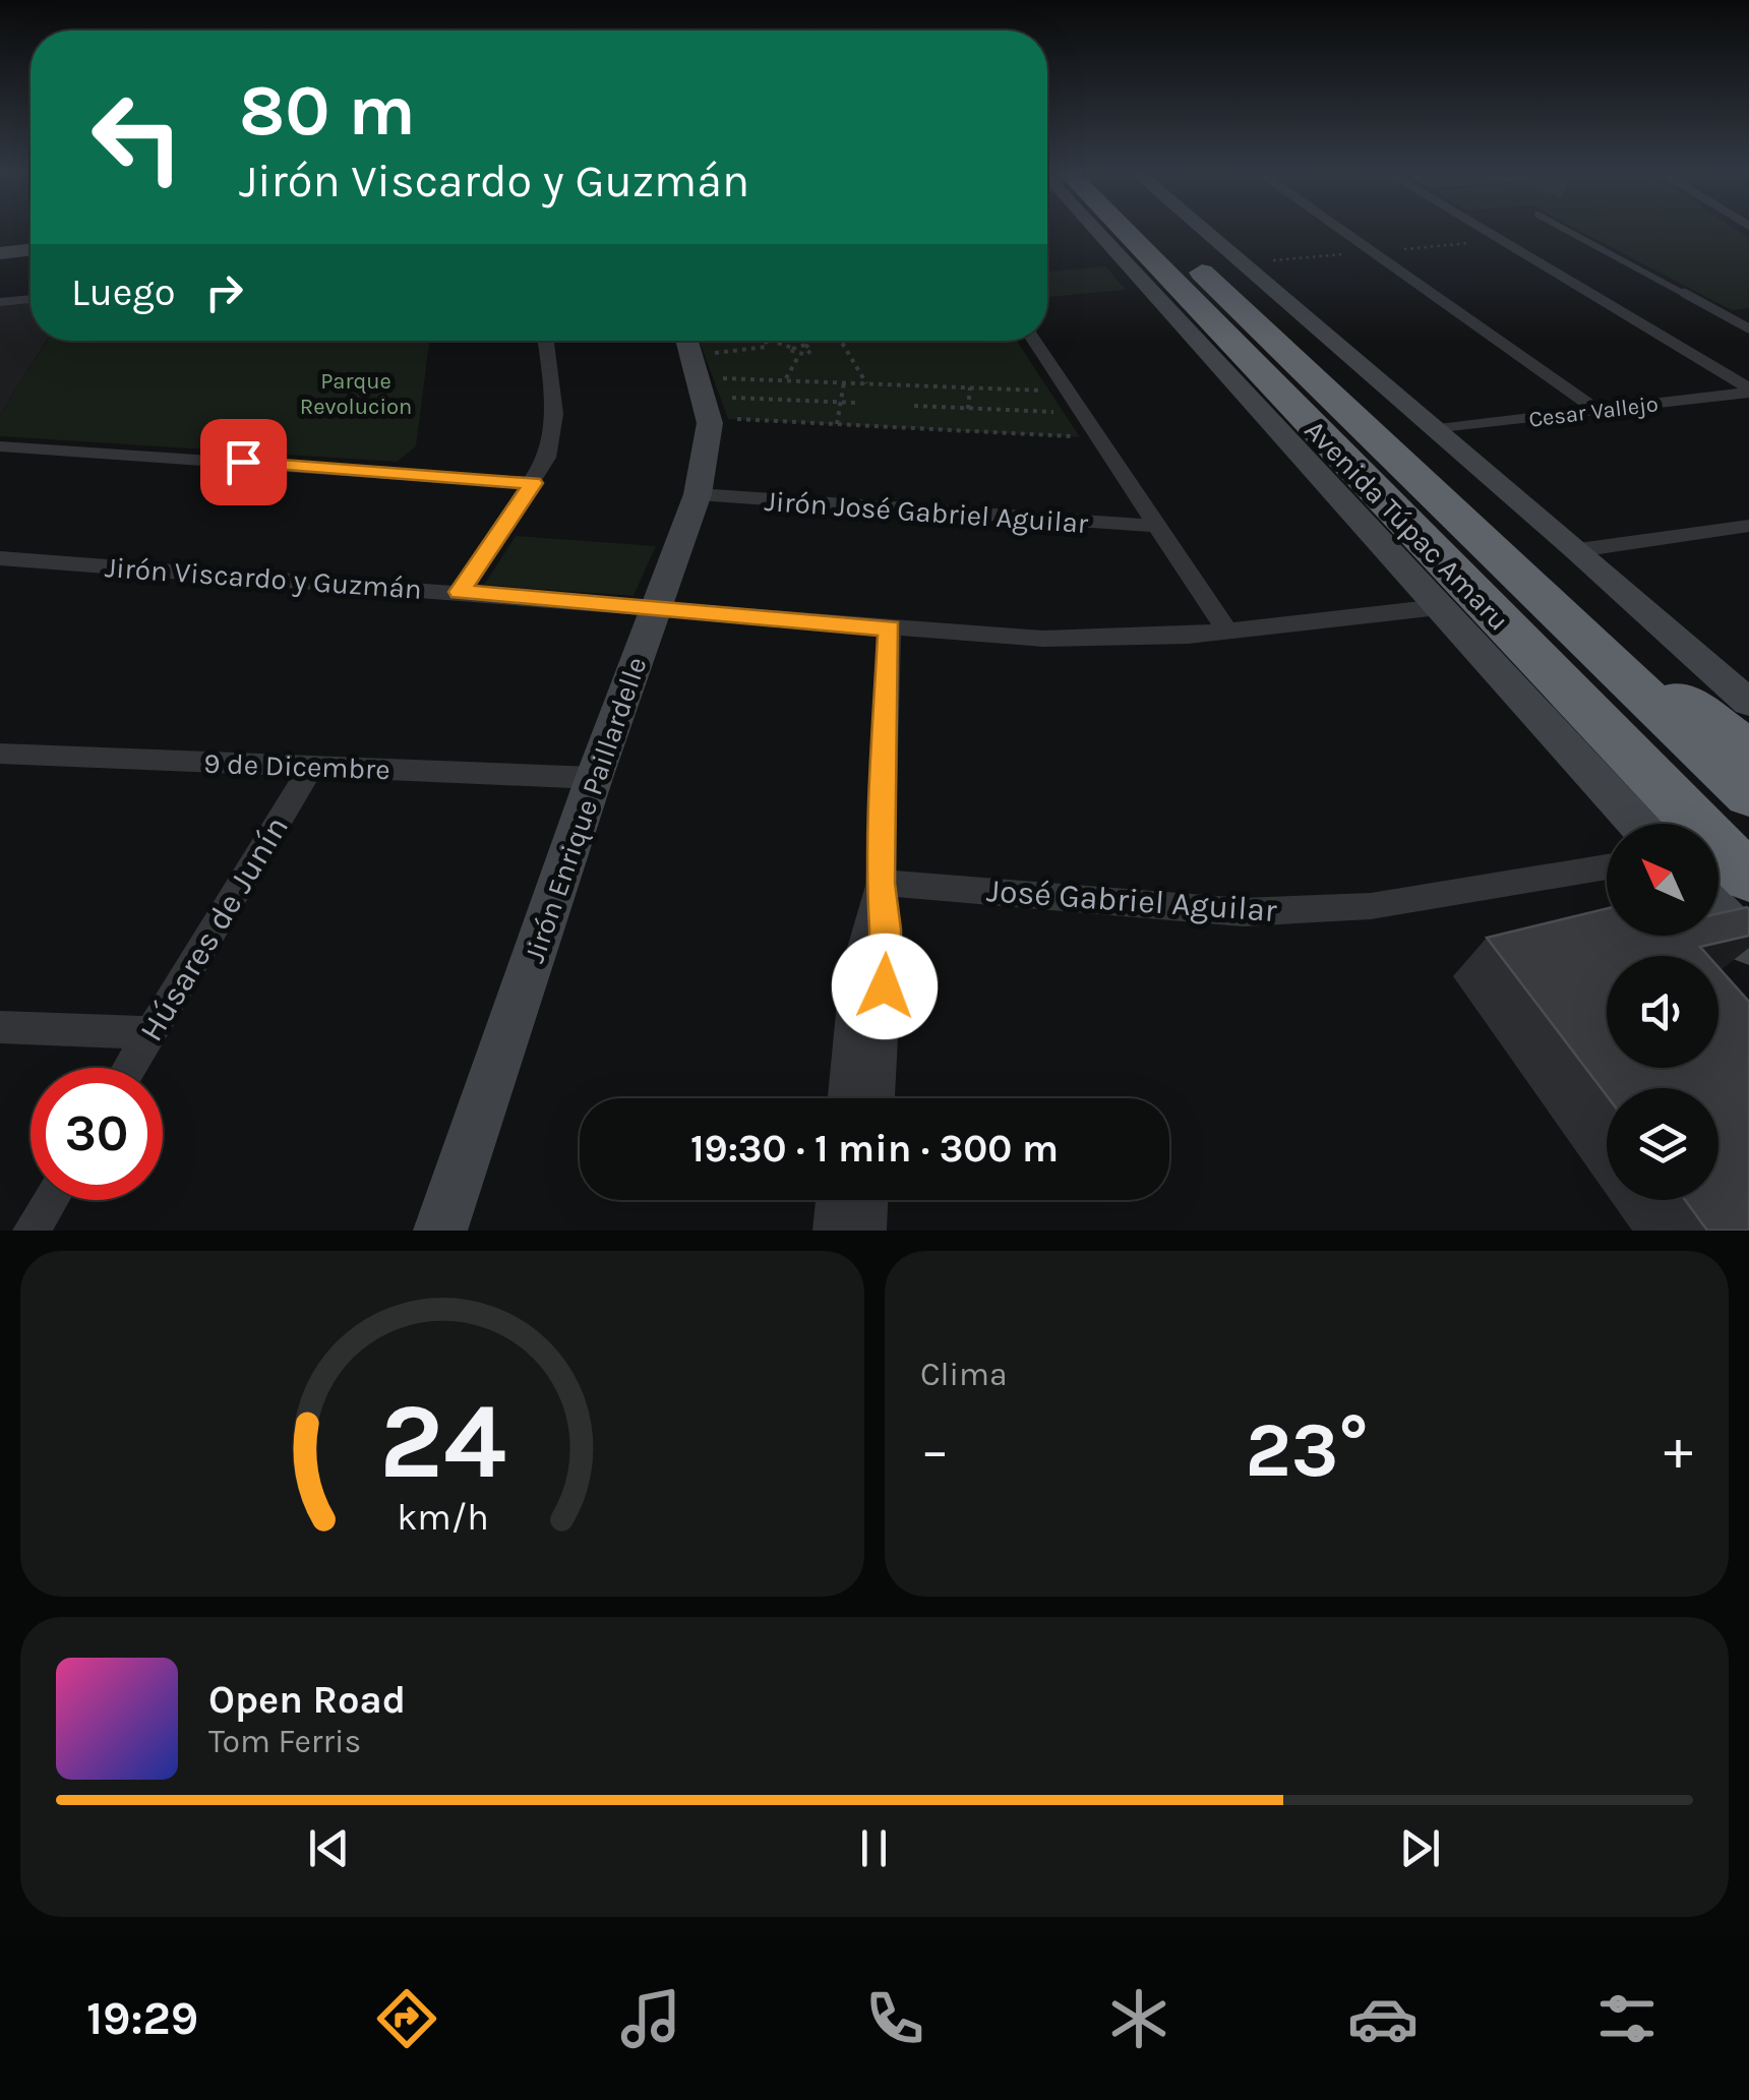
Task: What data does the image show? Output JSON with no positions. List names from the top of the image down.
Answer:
{
  "streets": {
    "highway": ["Avenida Túpac Amaru"],
    "main road": ["Jirón Enrique Paillardelle"],
    "street": [
      "Cesar Vallejo",
      "Jirón José Gabriel Aguilar",
      "Jirón Viscardo y Guzmán",
      "9 de Dicembre",
      "José Gabriel Aguilar",
      "Húsares de Junín"
    ]
  },
  "crossings": [
    ["Jirón José Gabriel Aguilar", "Jirón Enrique Paillardelle"],
    ["Avenida Túpac Amaru", "Jirón Viscardo y Guzmán"],
    ["Jirón Viscardo y Guzmán", "Jirón Enrique Paillardelle"],
    ["9 de Dicembre", "Jirón Enrique Paillardelle"],
    ["9 de Dicembre", "Húsares de Junín"]
  ],
  "parks": ["Parque Revolucion"],
  "north": "top left",
  "page": {
    "turn": ["80 m", "Jirón Viscardo y Guzmán"],
    "then": "Luego",
    "limit": "30",
    "trip": "19:30 · 1 min · 300 m",
    "tile": "Clima",
    "heat": ["−", "23°", "+"],
    "song": ["Open Road", "Tom Ferris"],
    "tabs": "19:29",
    "gauge": ["24", "km/h"]
  }
}
